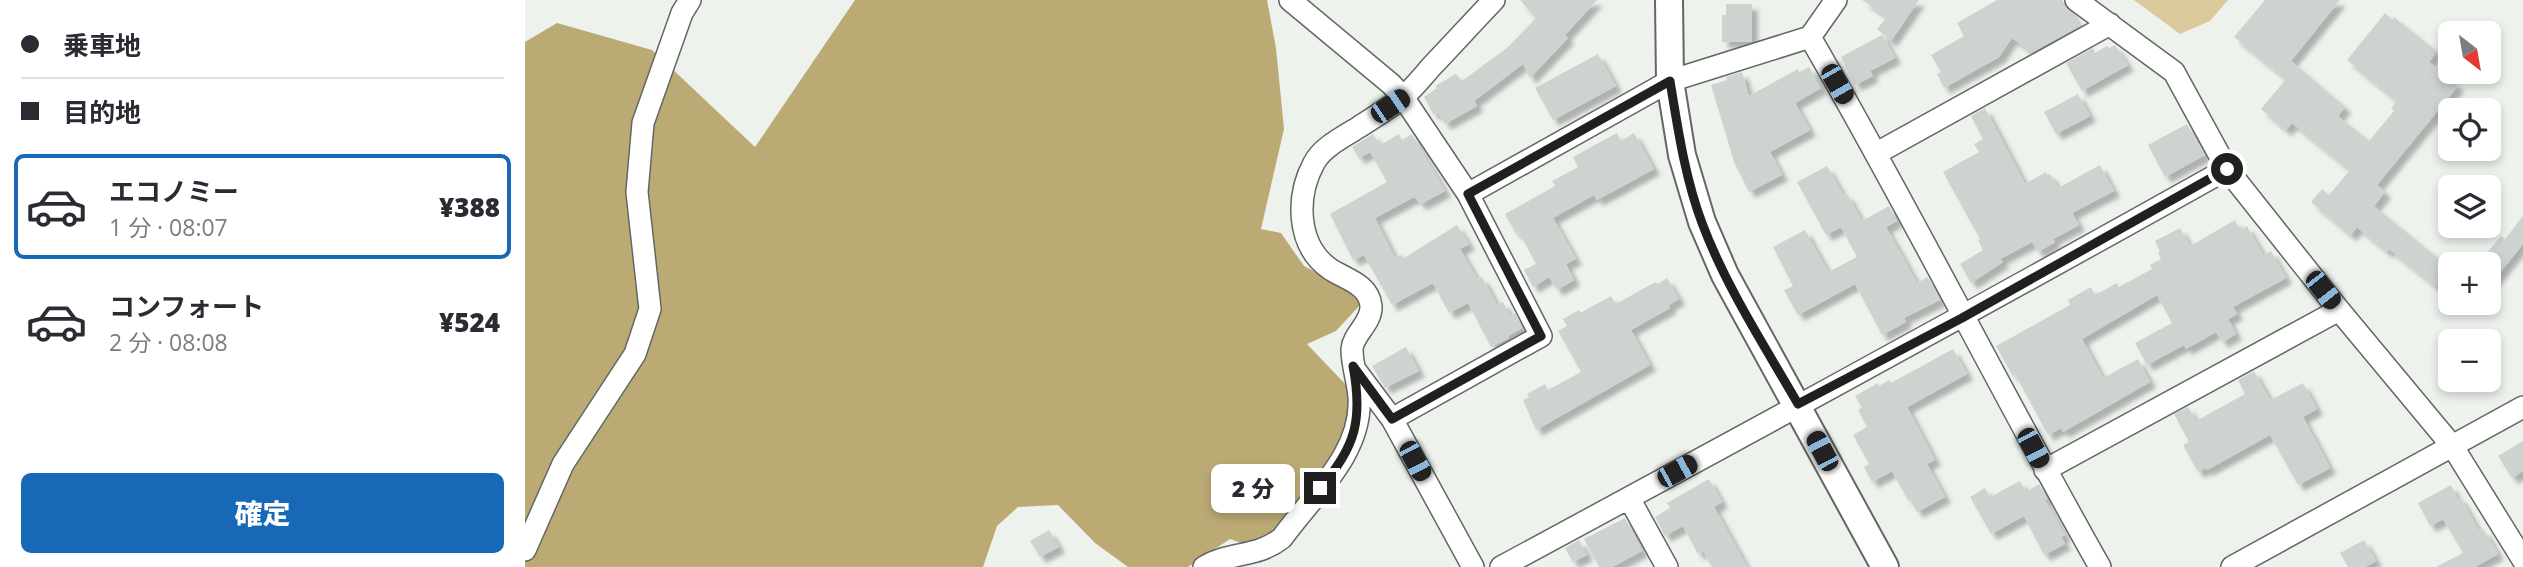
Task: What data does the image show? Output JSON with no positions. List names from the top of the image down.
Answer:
{
  "north": "bottom right",
  "page": {
    "banner": ["乗車地", "目的地"],
    "map_buttons": ["+", "−"],
    "list": [
      {
        "name": "エコノミー",
        "note": "1 分 · 08:07",
        "value": "¥388"
      },
      {
        "name": "コンフォート",
        "note": "2 分 · 08:08",
        "value": "¥524"
      }
    ],
    "buttons": "確定",
    "bubble": "2 分"
  }
}
